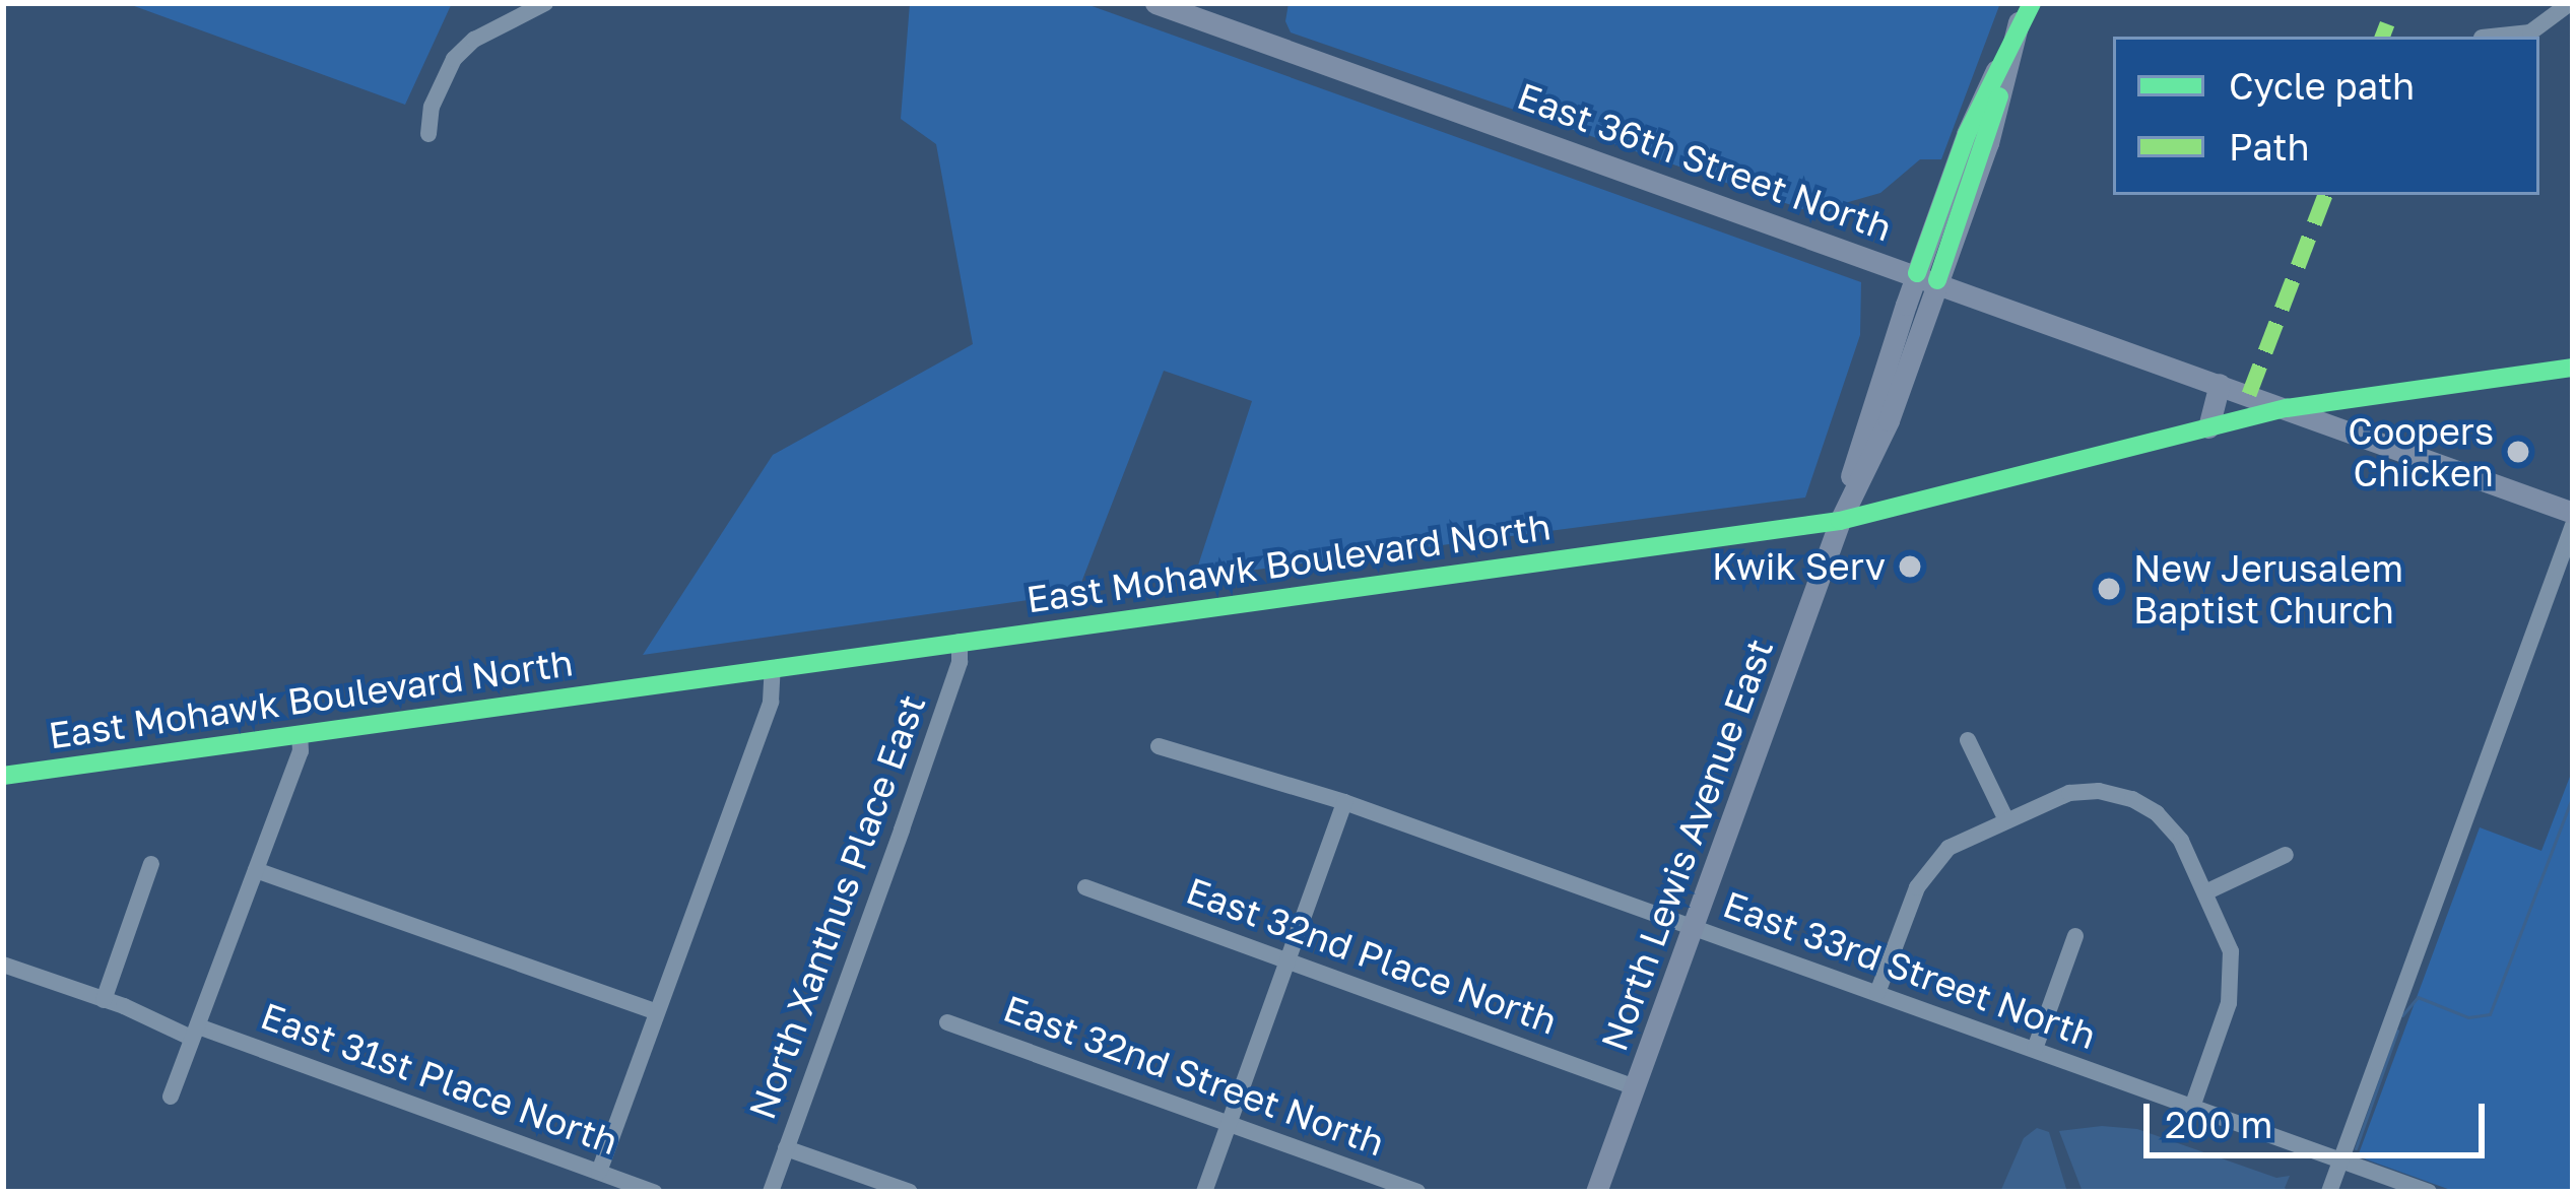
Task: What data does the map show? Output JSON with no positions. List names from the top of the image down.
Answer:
{
  "streets": {
    "main road": ["East 36th Street North", "North Lewis Avenue East"],
    "street": [
      "East Mohawk Boulevard North",
      "North Xanthus Place East",
      "East 32nd Place North",
      "East 33rd Street North",
      "East 32nd Street North",
      "East 31st Place North"
    ]
  },
  "crossings": [
    ["East 36th Street North", "East Mohawk Boulevard North"],
    ["East 36th Street North", "North Lewis Avenue East"],
    ["East Mohawk Boulevard North", "North Lewis Avenue East"],
    ["East Mohawk Boulevard North", "North Xanthus Place East"],
    ["North Lewis Avenue East", "East 32nd Place North"],
    ["North Lewis Avenue East", "East 33rd Street North"]
  ],
  "places": ["Coopers Chicken", "Kwik Serv", "New Jerusalem Baptist Church"],
  "legend": ["Cycle path", "Path"],
  "scale_bar": "200 m"
}
